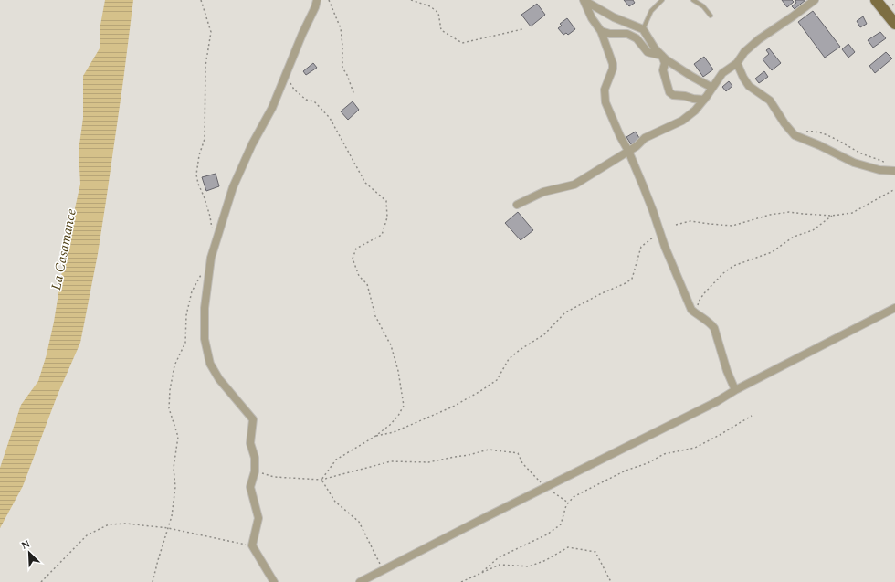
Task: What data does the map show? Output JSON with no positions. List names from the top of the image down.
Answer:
{
  "water": ["La Casamance"],
  "north": "top left"
}
